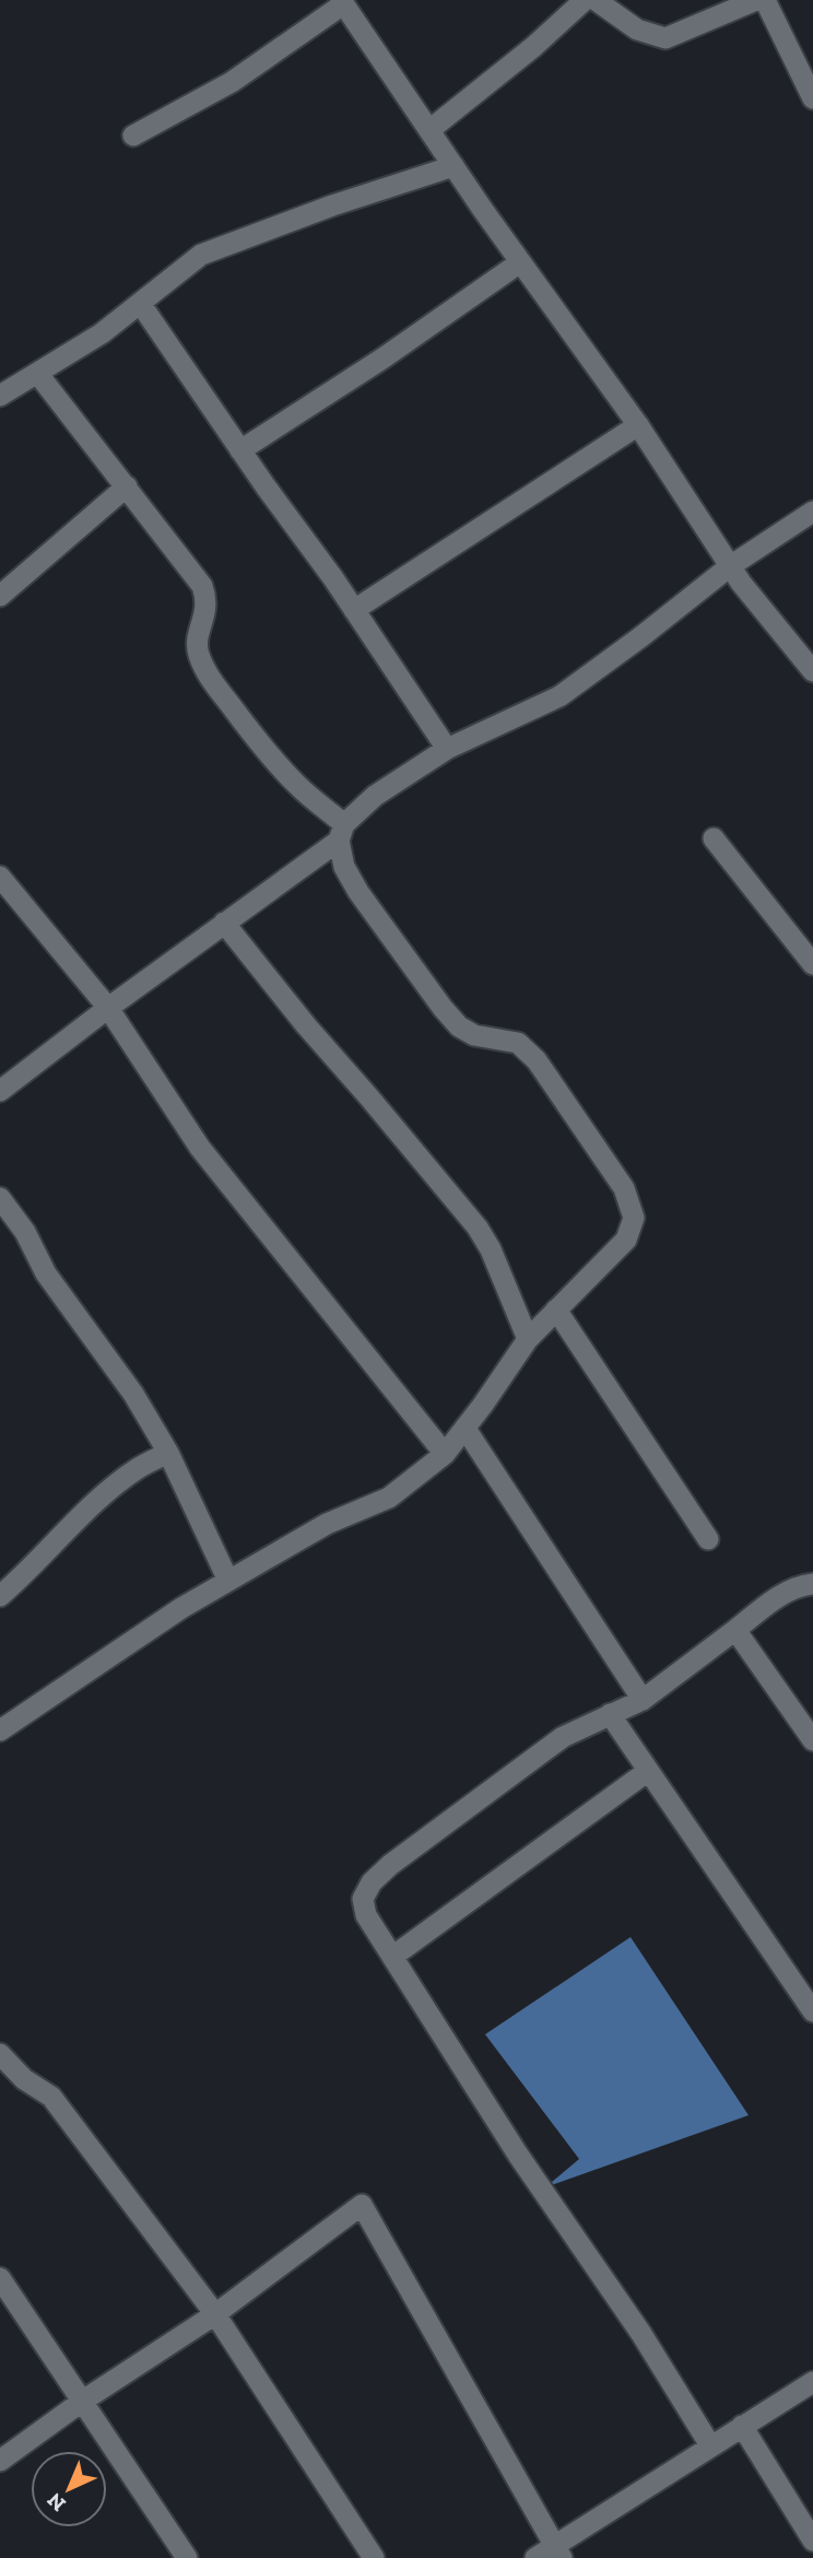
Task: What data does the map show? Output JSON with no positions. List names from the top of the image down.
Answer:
{
  "north": "bottom left"
}
